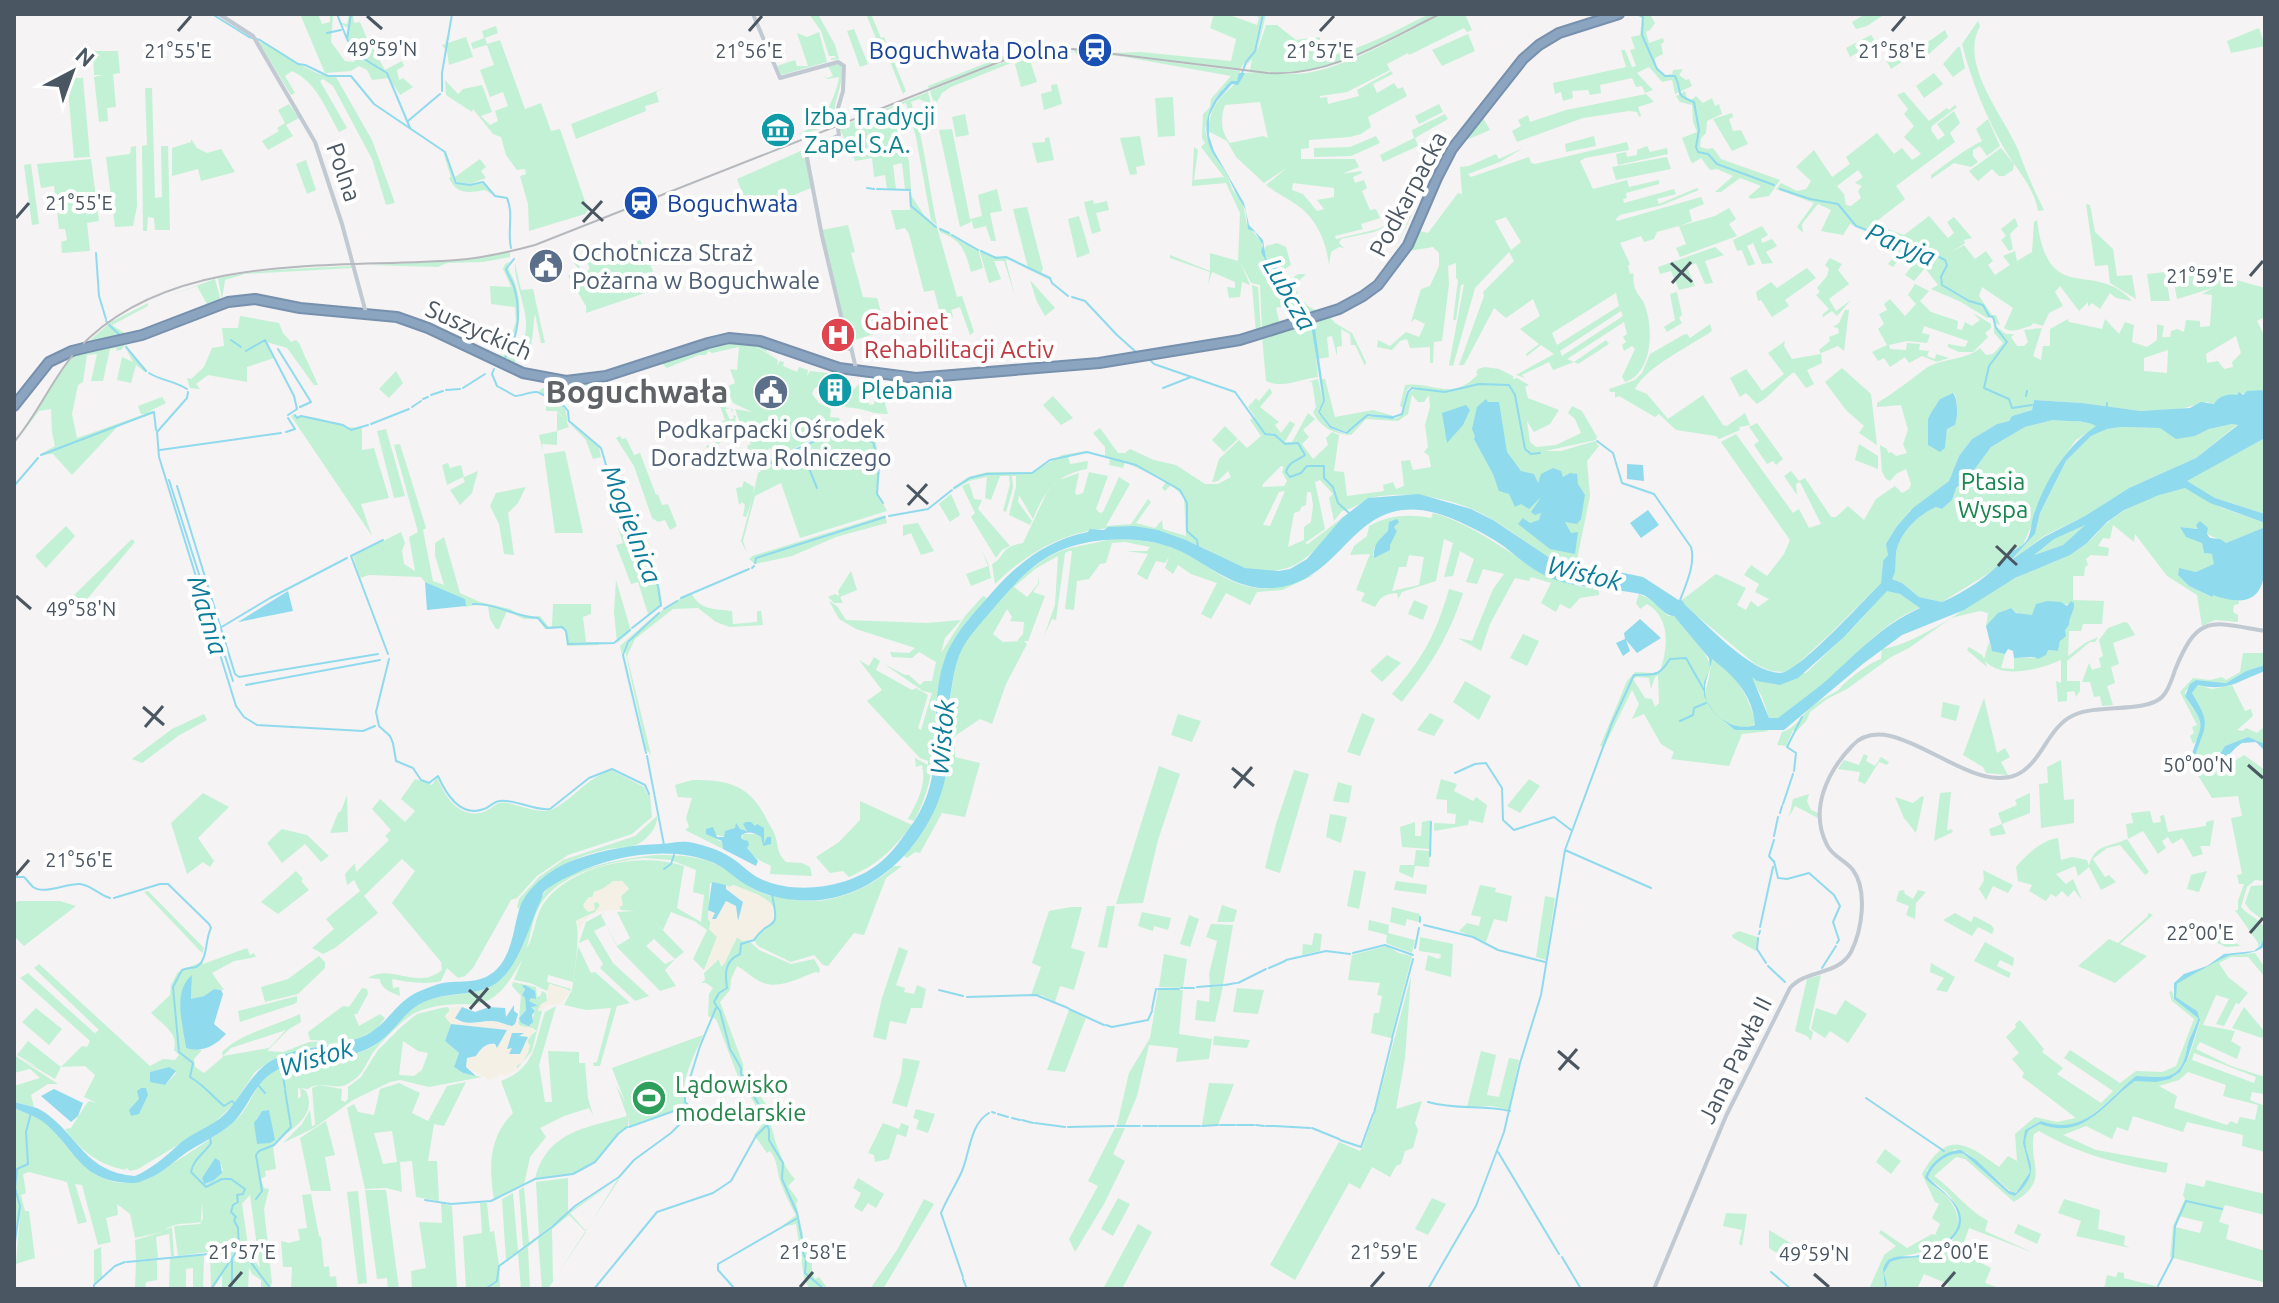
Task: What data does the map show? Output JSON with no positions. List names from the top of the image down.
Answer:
{
  "streets": {
    "highway": ["Podkarpacka", "Suszyckich"],
    "street": ["Polna", "Jana Pawła II"]
  },
  "crossings": [
    ["Polna", "Suszyckich"],
    ["Podkarpacka", "Suszyckich"]
  ],
  "districts": ["Boguchwała"],
  "water": [
    "Paryja",
    "Lubcza",
    "Mogielnica",
    "Wisłok",
    "Matnia"
  ],
  "parks": ["Ptasia Wyspa"],
  "places": {
    "station": ["Boguchwała Dolna", "Boguchwała"],
    "museum": ["Izba Tradycji Zapel S.A."],
    "public building": ["Ochotnicza Straż Pożarna w Boguchwale", "Podkarpacki Ośrodek Doradztwa Rolniczego"],
    "hospital": ["Gabinet Rehabilitacji Activ"],
    "building": ["Plebania"],
    "sports": ["Lądowisko modelarskie"]
  },
  "north": "top right",
  "coordinates": [
    "49°59'N",
    "21°55'E",
    "21°56'E",
    "21°57'E",
    "21°58'E",
    "21°59'E",
    "49°58'N",
    "50°00'N",
    "22°00'E"
  ]
}
